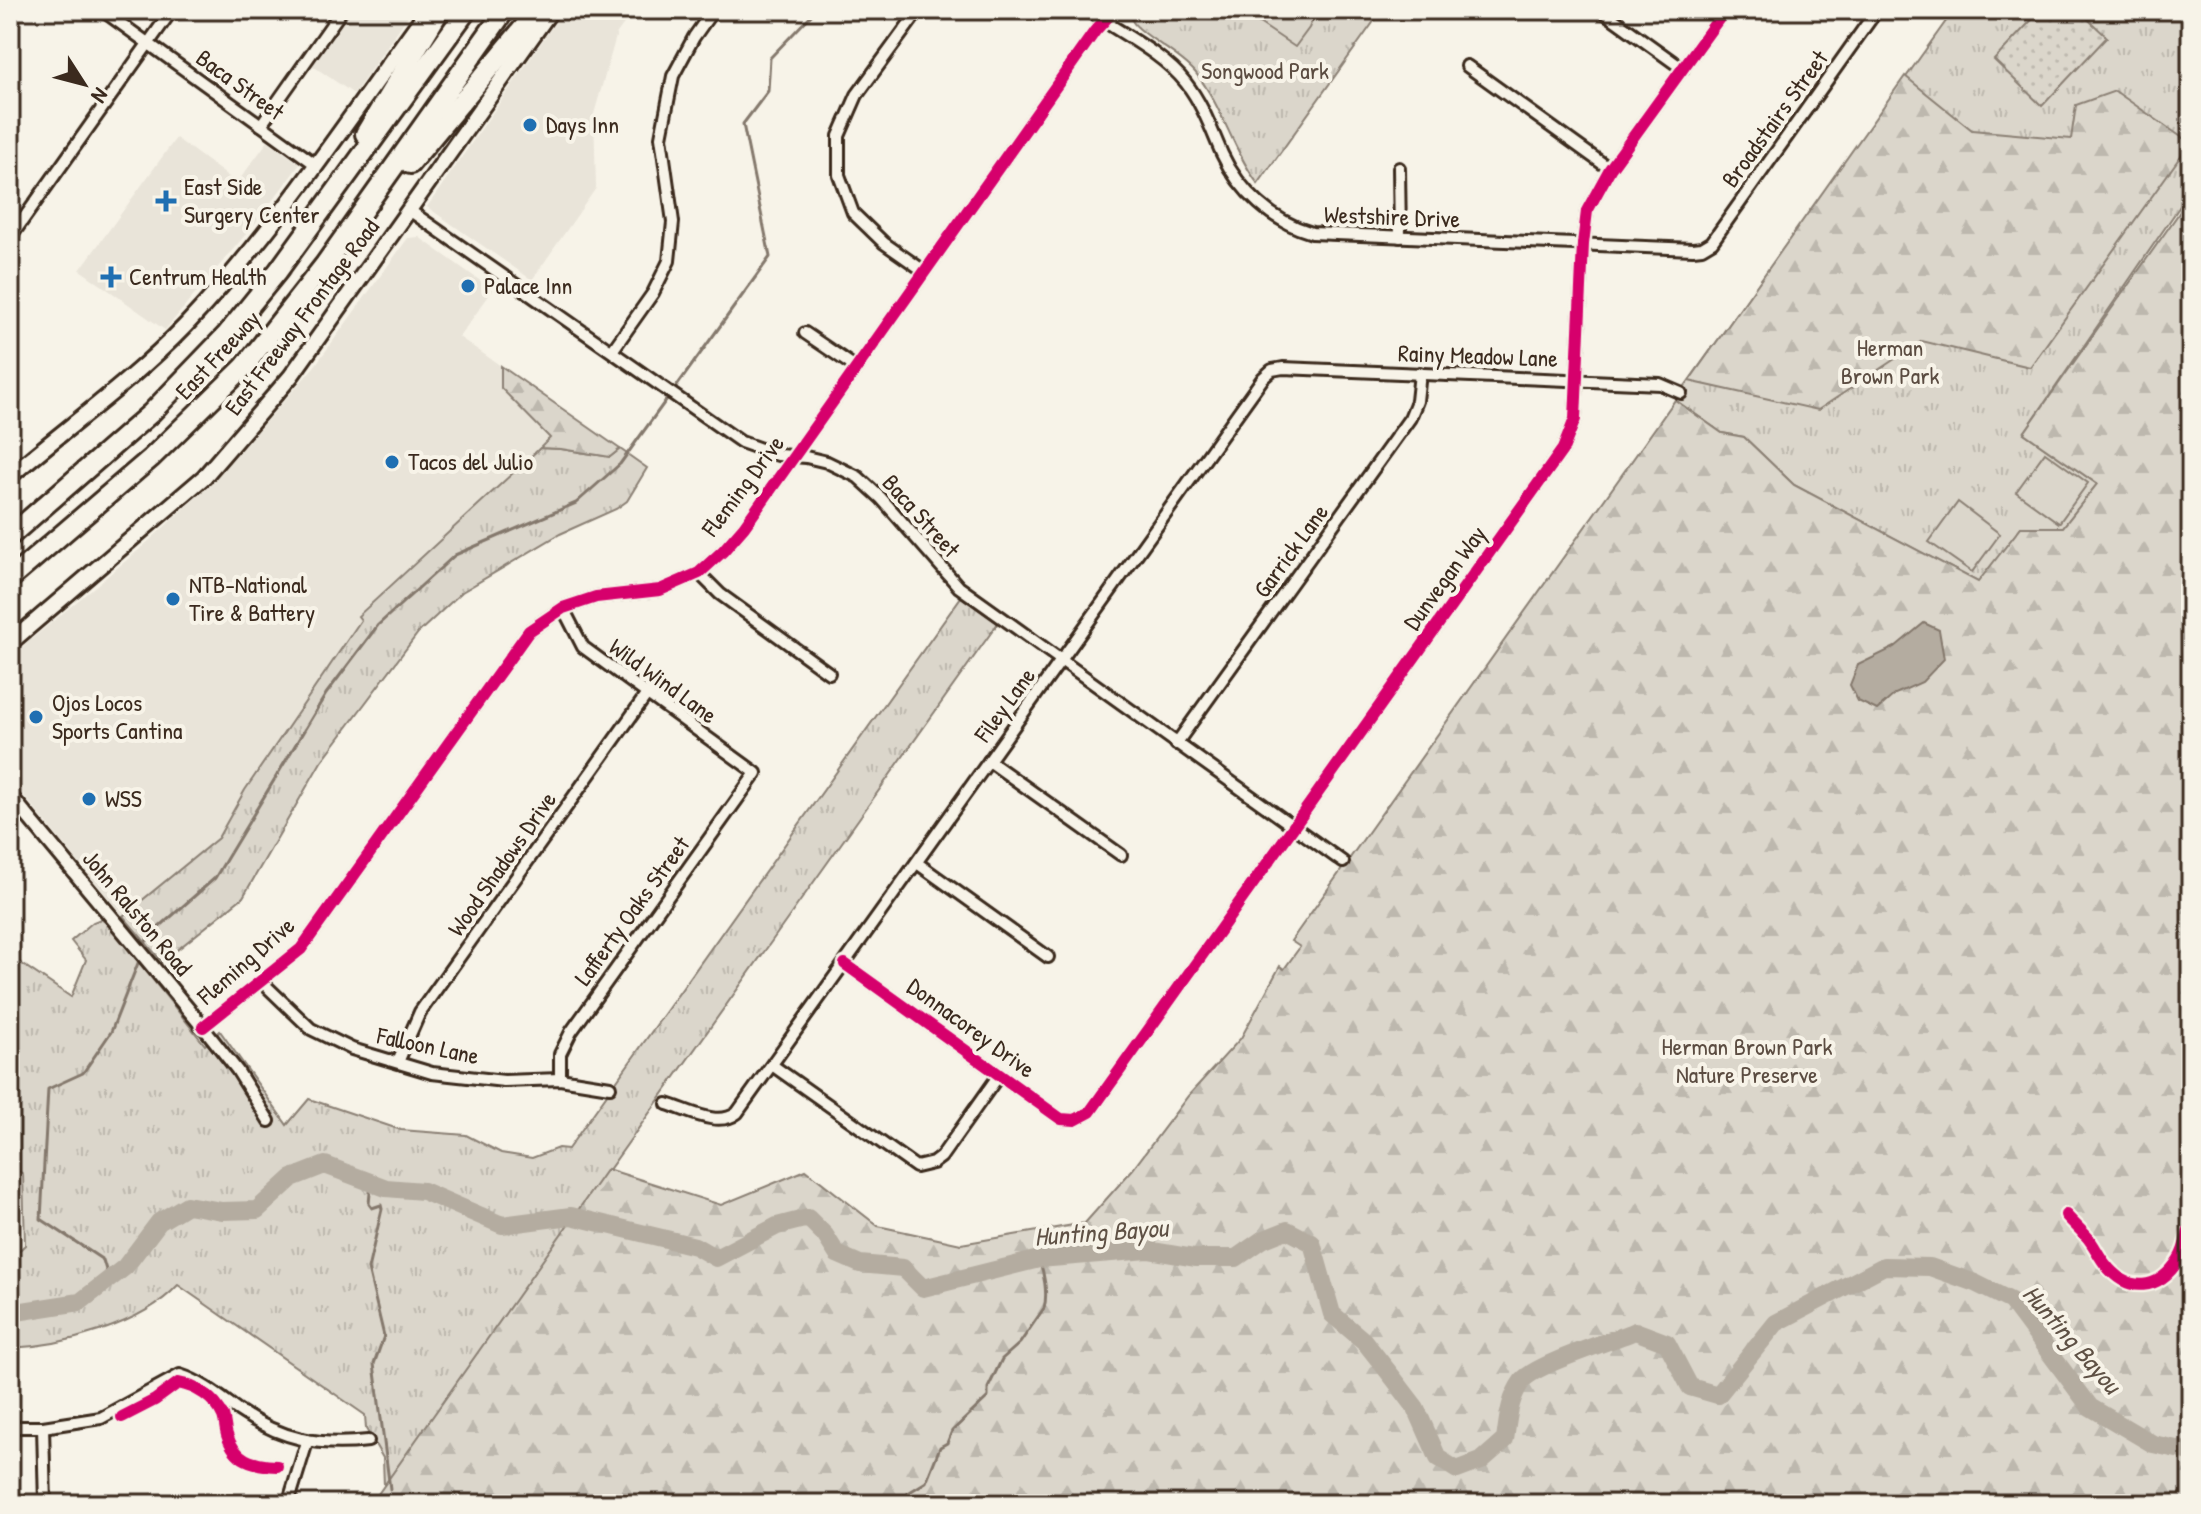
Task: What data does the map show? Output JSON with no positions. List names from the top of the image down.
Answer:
{
  "streets": {
    "highway": ["East Freeway"],
    "main road": ["East Freeway Frontage Road"],
    "street": [
      "Baca Street",
      "Broadstairs Street",
      "Westshire Drive",
      "Rainy Meadow Lane",
      "Fleming Drive",
      "Garrick Lane",
      "Dunvegan Way",
      "Wild Wind Lane",
      "Filey Lane",
      "Wood Shadows Drive",
      "Lafferty Oaks Street",
      "John Ralston Road",
      "Donnacorey Drive",
      "Falloon Lane"
    ]
  },
  "crossings": [
    ["Baca Street", "East Freeway Frontage Road"],
    ["Baca Street", "Fleming Drive"],
    ["Baca Street", "Garrick Lane"],
    ["Baca Street", "Dunvegan Way"],
    ["Baca Street", "Filey Lane"],
    ["Broadstairs Street", "Westshire Drive"],
    ["Westshire Drive", "Fleming Drive"],
    ["Westshire Drive", "Dunvegan Way"],
    ["Rainy Meadow Lane", "Garrick Lane"],
    ["Rainy Meadow Lane", "Dunvegan Way"],
    ["Rainy Meadow Lane", "Filey Lane"],
    ["Fleming Drive", "Wild Wind Lane"],
    ["Fleming Drive", "John Ralston Road"],
    ["Fleming Drive", "Falloon Lane"],
    ["Dunvegan Way", "Donnacorey Drive"],
    ["Wild Wind Lane", "Wood Shadows Drive"],
    ["Wild Wind Lane", "Lafferty Oaks Street"],
    ["Filey Lane", "Donnacorey Drive"],
    ["Wood Shadows Drive", "Falloon Lane"],
    ["Lafferty Oaks Street", "Falloon Lane"]
  ],
  "water": ["Hunting Bayou"],
  "parks": ["Songwood Park", "Herman Brown Park", "Herman Brown Park Nature Preserve"],
  "places": {
    "other": [
      "Days Inn",
      "Palace Inn",
      "Tacos del Julio",
      "NTB-National Tire & Battery",
      "Ojos Locos Sports Cantina",
      "WSS"
    ],
    "health": ["East Side Surgery Center", "Centrum Health"]
  },
  "north": "bottom right"
}
